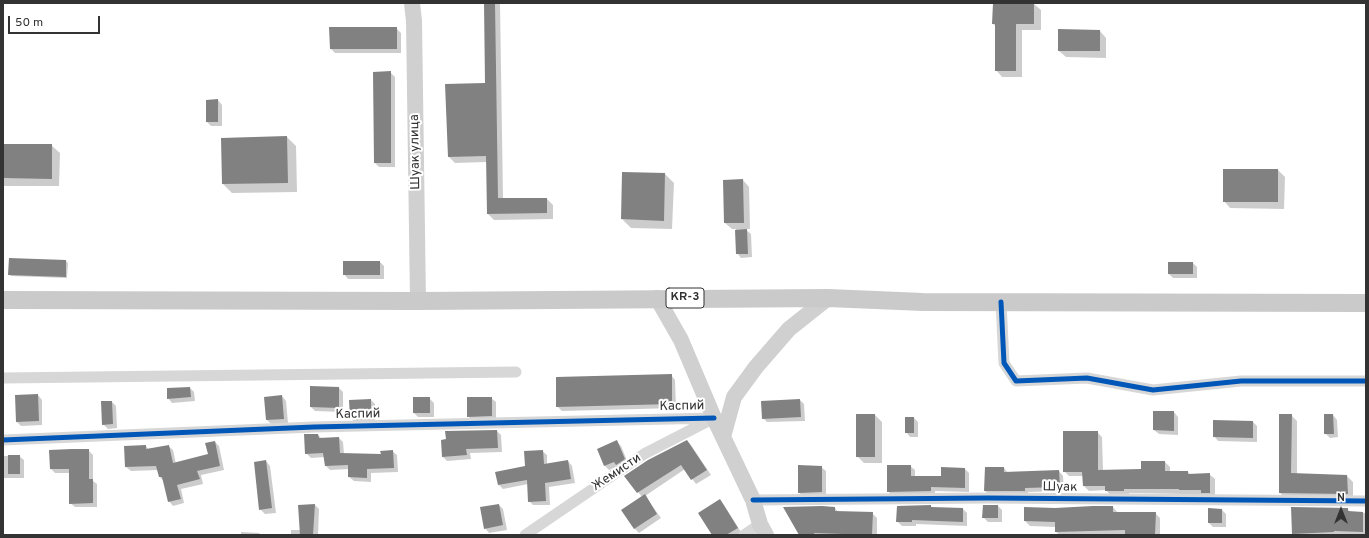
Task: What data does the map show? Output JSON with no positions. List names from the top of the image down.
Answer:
{
  "streets": {
    "main road": ["KR-3"],
    "street": [
      "Шуак улица",
      "Каспий",
      "Жемисти",
      "Шуак"
    ]
  },
  "crossings": [
    ["Шуак улица", "KR-3"],
    ["Каспий", "Жемисти"]
  ],
  "scale_bar": "50 m",
  "north": "top"
}
